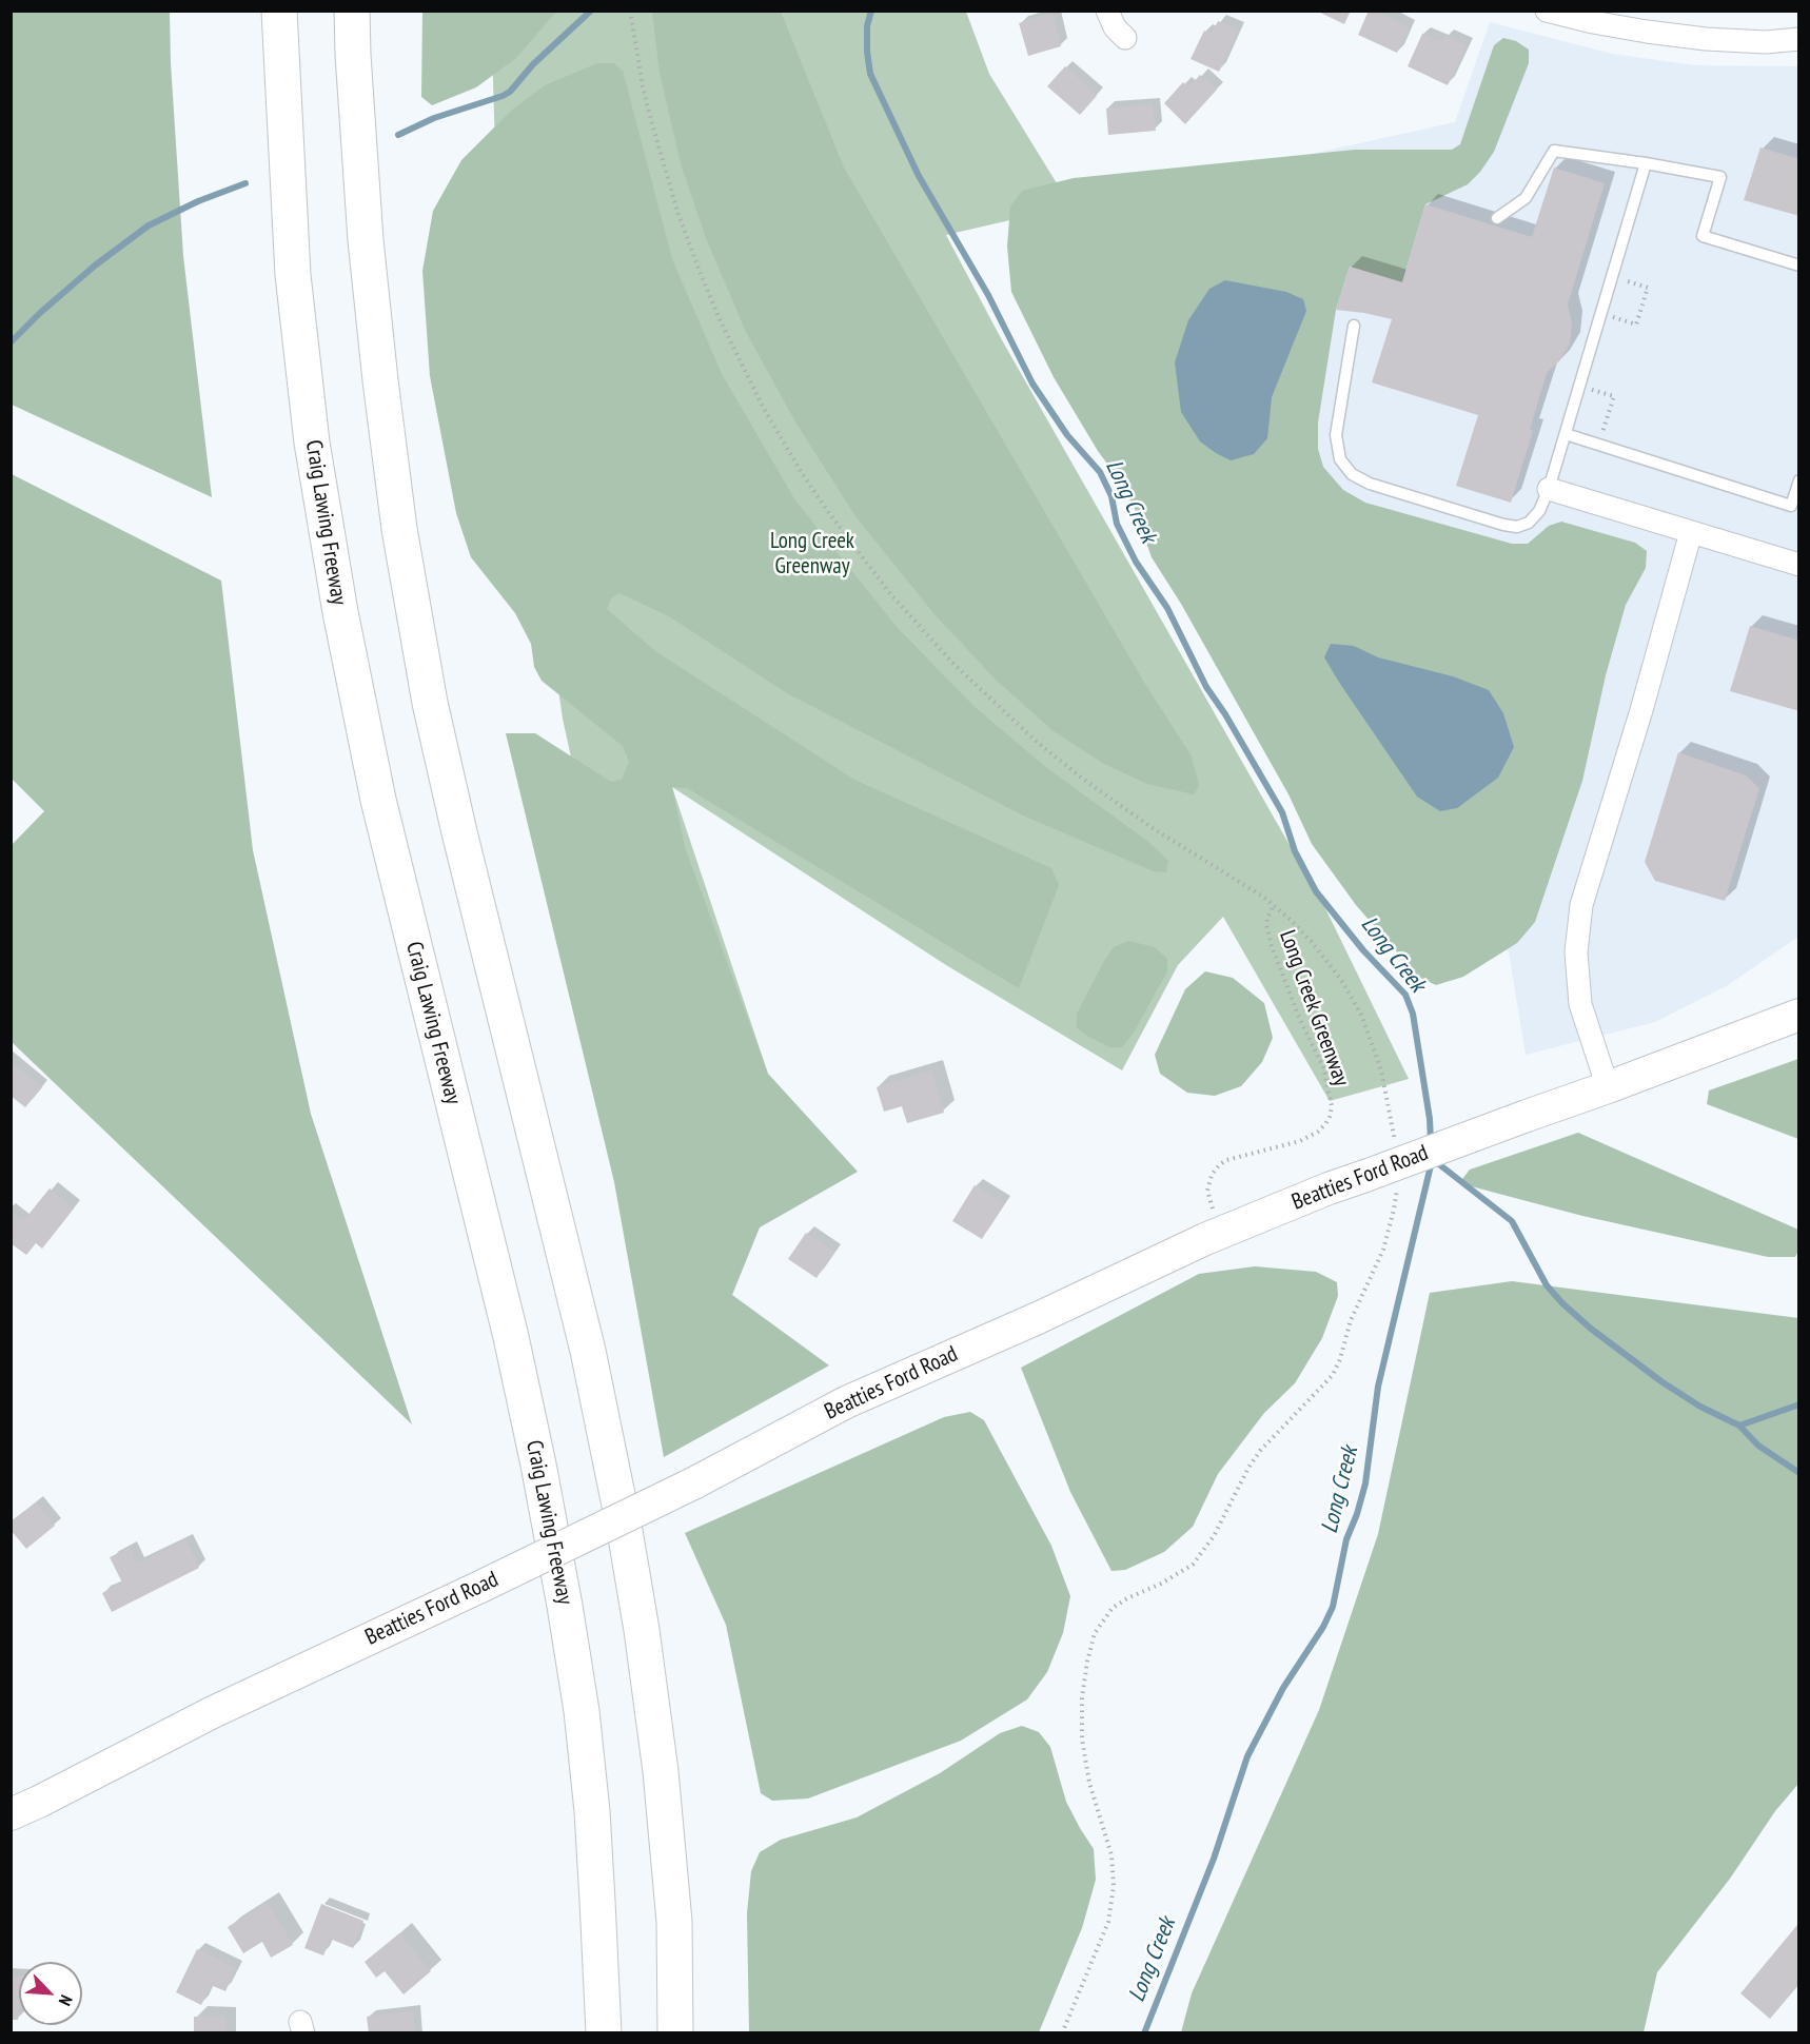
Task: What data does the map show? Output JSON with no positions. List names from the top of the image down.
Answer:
{
  "streets": {
    "highway": ["Craig Lawing Freeway"],
    "main road": ["Beatties Ford Road"],
    "path": ["Long Creek Greenway"]
  },
  "crossings": [
    ["Long Creek Greenway", "Beatties Ford Road"]
  ],
  "water": ["Long Creek"],
  "parks": ["Long Creek Greenway"],
  "north": "bottom right"
}
